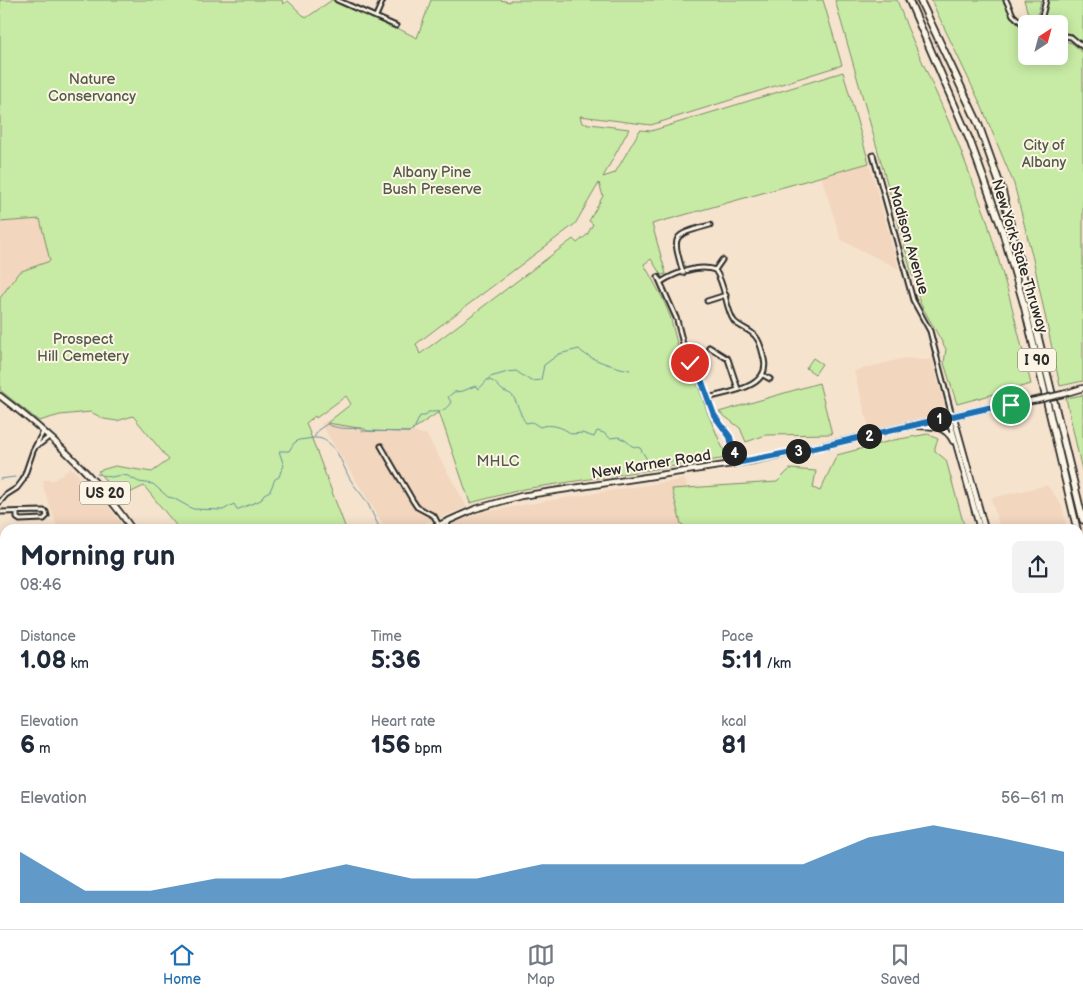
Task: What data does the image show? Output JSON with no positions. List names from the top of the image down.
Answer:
{
  "streets": {
    "highway": ["New York State Thruway", "I 90"],
    "main road": ["New Karner Road", "US 20"],
    "street": ["Madison Avenue"]
  },
  "crossings": [
    ["Madison Avenue", "New Karner Road"]
  ],
  "parks": [
    "Nature Conservancy",
    "City of Albany",
    "Albany Pine Bush Preserve",
    "Prospect Hill Cemetery",
    "MHLC"
  ],
  "north": "top right",
  "page": {
    "pins": [
      "1",
      "2",
      "3",
      "4"
    ],
    "heading": ["Morning run", "08:46"],
    "stats": [
      ["Distance", "1.08 km"],
      ["Time", "5:36"],
      ["Pace", "5:11 /km"],
      ["Elevation", "6 m"],
      ["Heart rate", "156 bpm"],
      ["kcal", "81"]
    ],
    "chart": ["Elevation", "56–61 m"],
    "tabs": ["Home", "Map", "Saved"]
  }
}
